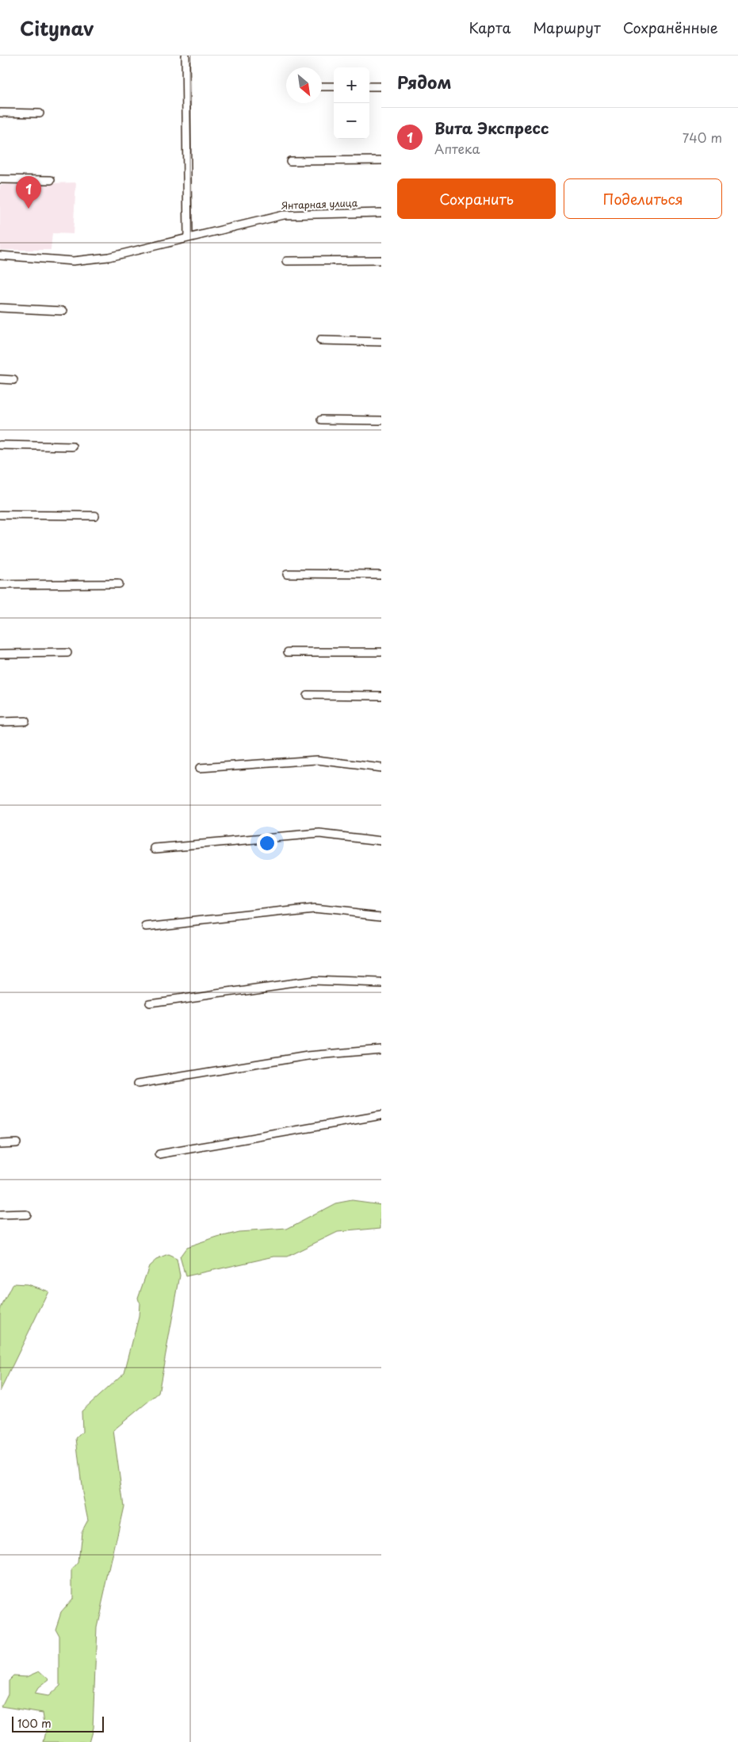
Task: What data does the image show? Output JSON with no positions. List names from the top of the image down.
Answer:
{
  "streets": {
    "street": ["Янтарная улица"]
  },
  "scale_bar": "100 m",
  "north": "bottom right",
  "page": {
    "header": "Citynav",
    "nav": ["Карта", "Маршрут", "Сохранённые"],
    "heading": "Рядом",
    "map_buttons": ["+", "−"],
    "list": [
      {
        "mark": "1",
        "name": "Вита Экспресс",
        "note": "Аптека",
        "value": "740 m"
      }
    ],
    "buttons": ["Сохранить", "Поделиться"],
    "pins": "1",
    "scale": "100 m"
  }
}
